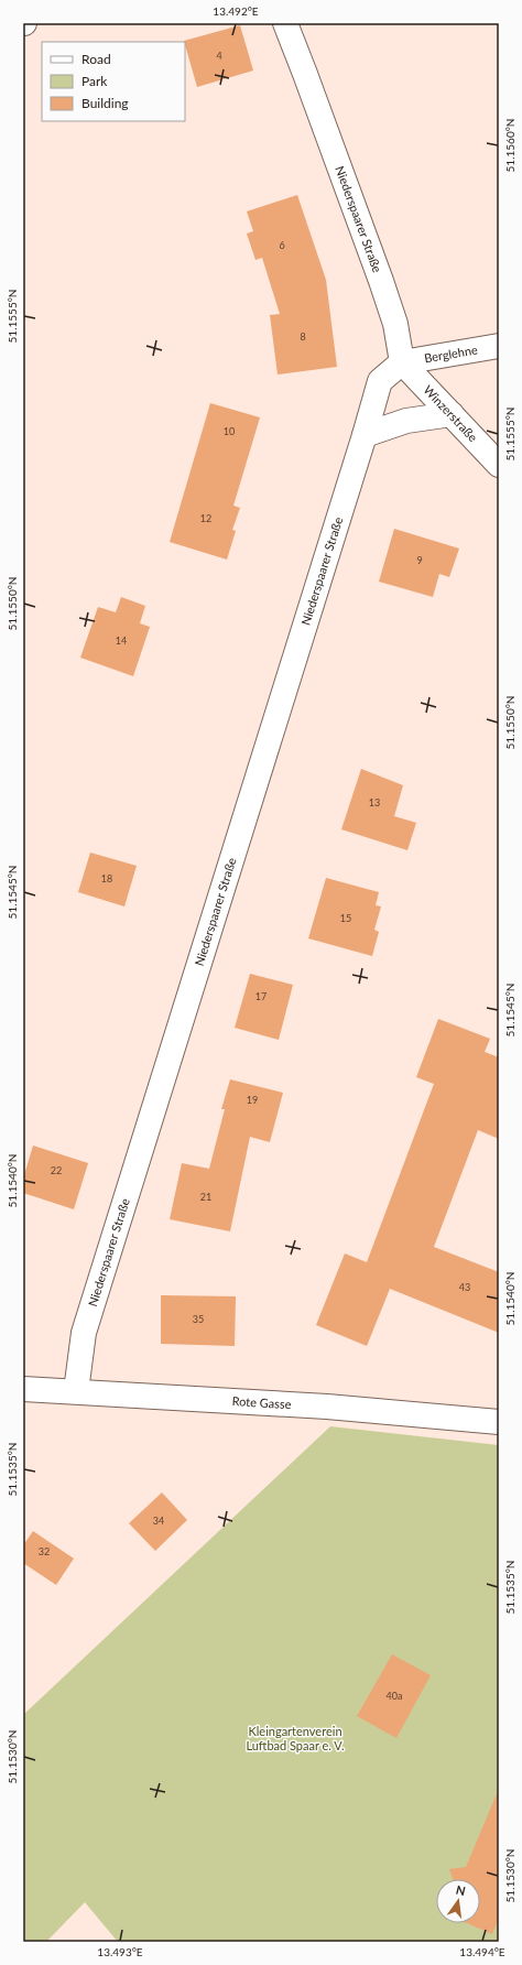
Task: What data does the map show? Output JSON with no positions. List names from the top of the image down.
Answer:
{
  "streets": {
    "street": [
      "Niederspaarer Straße",
      "Berglehne",
      "Winzerstraße",
      "Rote Gasse"
    ]
  },
  "crossings": [
    ["Niederspaarer Straße", "Berglehne"],
    ["Niederspaarer Straße", "Winzerstraße"],
    ["Niederspaarer Straße", "Rote Gasse"],
    ["Berglehne", "Winzerstraße"]
  ],
  "parks": ["Kleingartenverein Luftbad Spaar e. V."],
  "house_numbers": [
    "4",
    "6",
    "8",
    "10",
    "12",
    "9",
    "14",
    "13",
    "18",
    "15",
    "17",
    "19",
    "22",
    "21",
    "43",
    "35",
    "34",
    "32",
    "40a"
  ],
  "legend": ["Road", "Park", "Building"],
  "north": "top",
  "coordinates": [
    "13.492°E",
    "51.1560°N",
    "51.1555°N",
    "51.1550°N",
    "51.1545°N",
    "51.1540°N",
    "51.1535°N",
    "51.1530°N",
    "13.493°E",
    "13.494°E"
  ]
}
